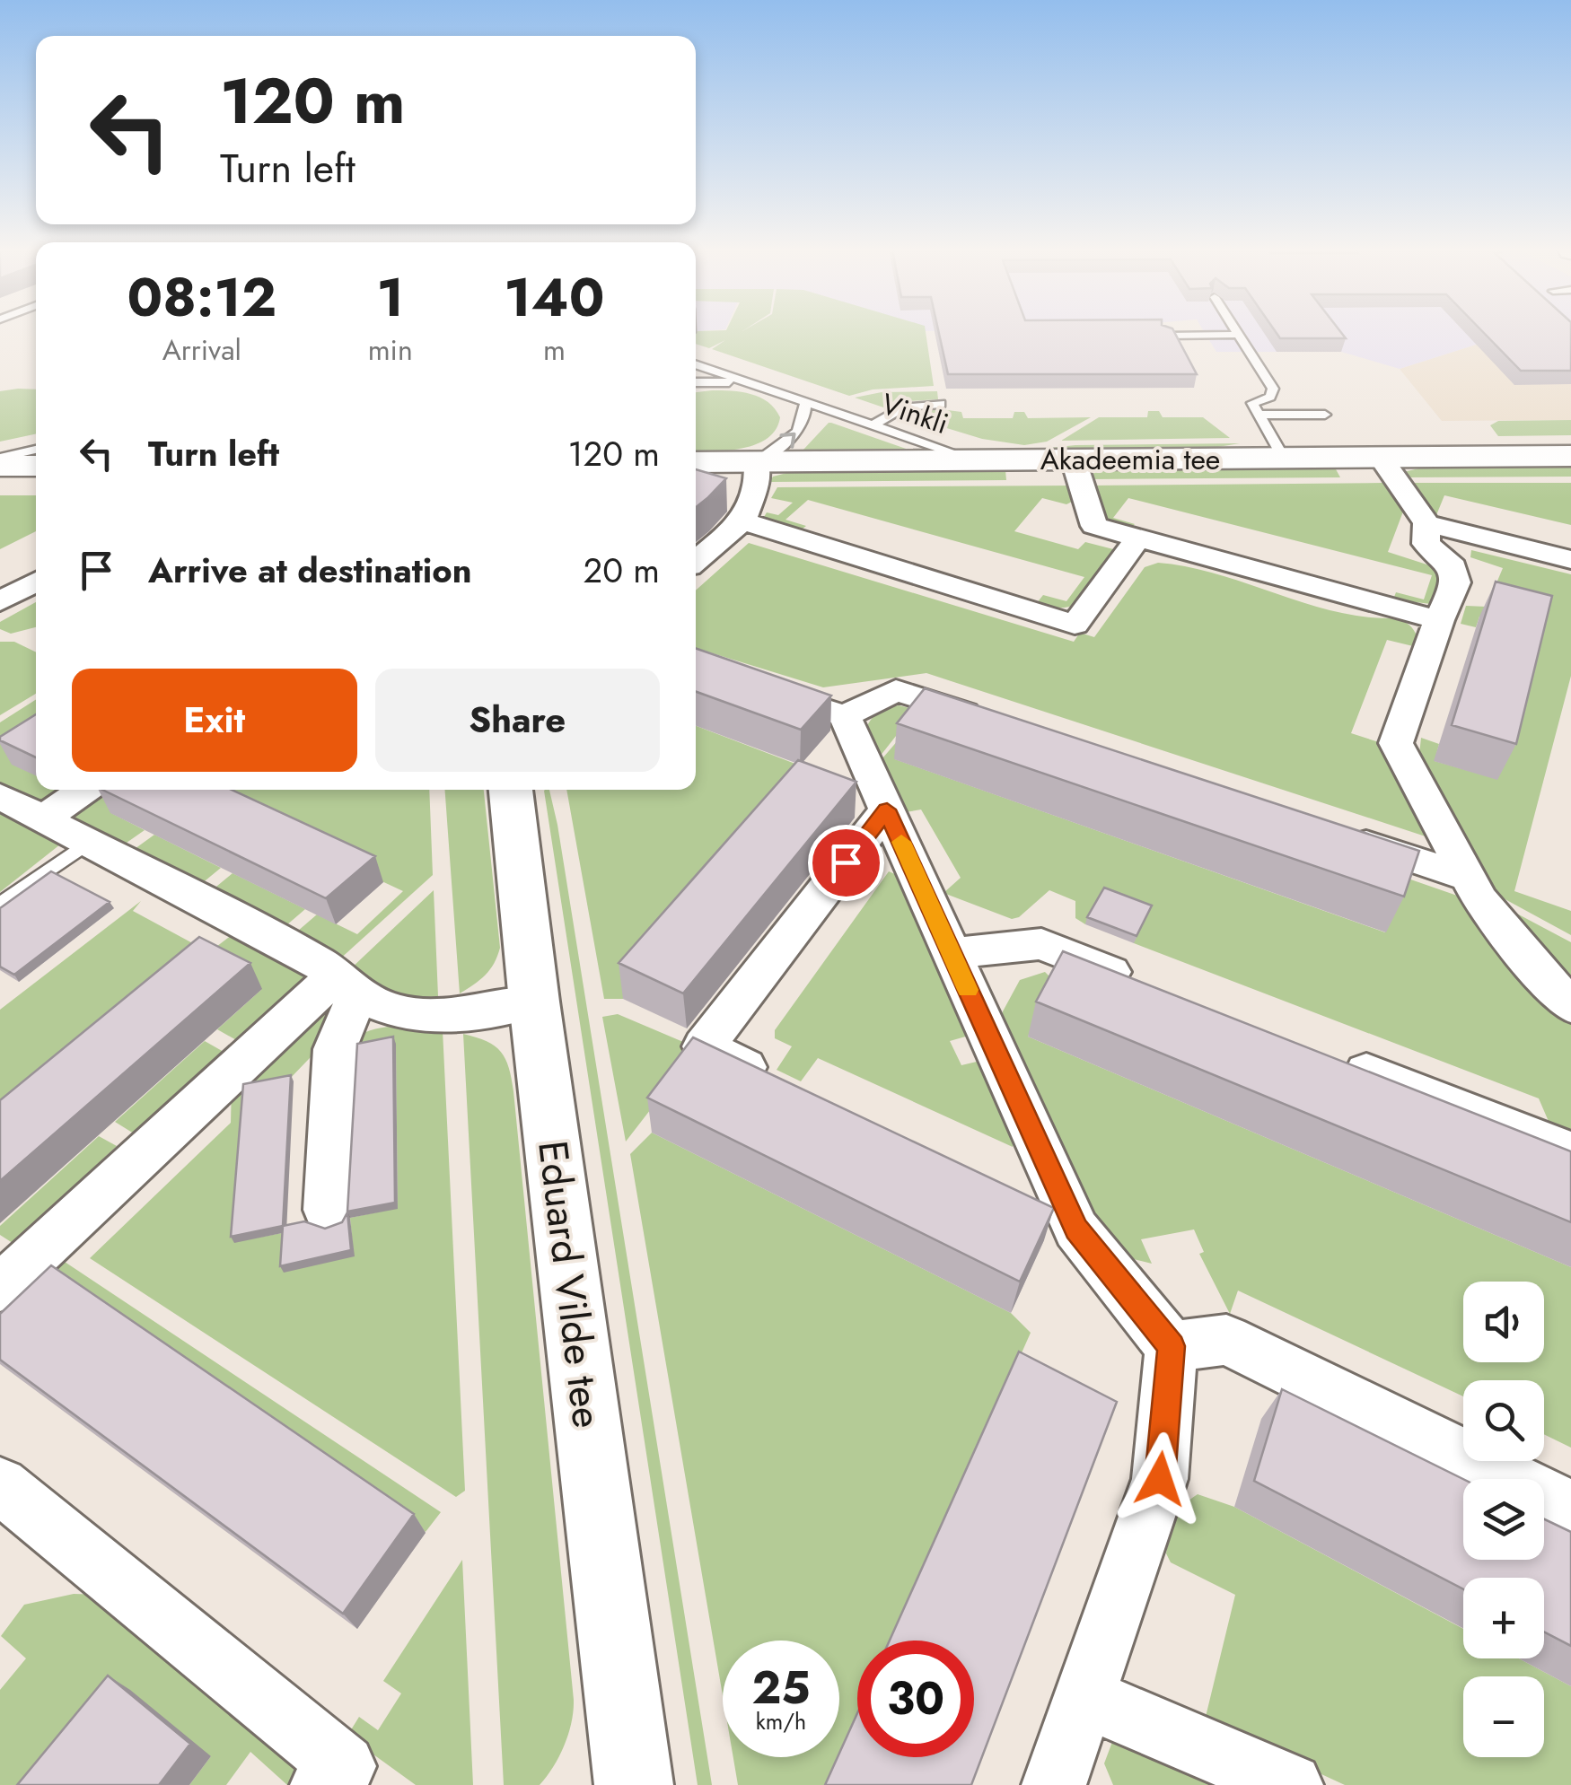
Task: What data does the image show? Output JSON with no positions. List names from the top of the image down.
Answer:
{
  "streets": {
    "main road": ["Akadeemia tee"],
    "street": ["Eduard Vilde tee"],
    "lane": ["Vinkli"]
  },
  "crossings": [
    ["Vinkli", "Akadeemia tee"]
  ],
  "page": {
    "turn": ["120 m", "Turn left"],
    "eta": [
      "08:12",
      "Arrival",
      "1",
      "min",
      "140",
      "m"
    ],
    "list": [
      {
        "name": "Turn left",
        "value": "120 m"
      },
      {
        "name": "Arrive at destination",
        "value": "20 m"
      }
    ],
    "buttons": ["Exit", "Share"],
    "map_buttons": ["+", "−"],
    "speed": "25 km/h",
    "limit": "30"
  }
}
